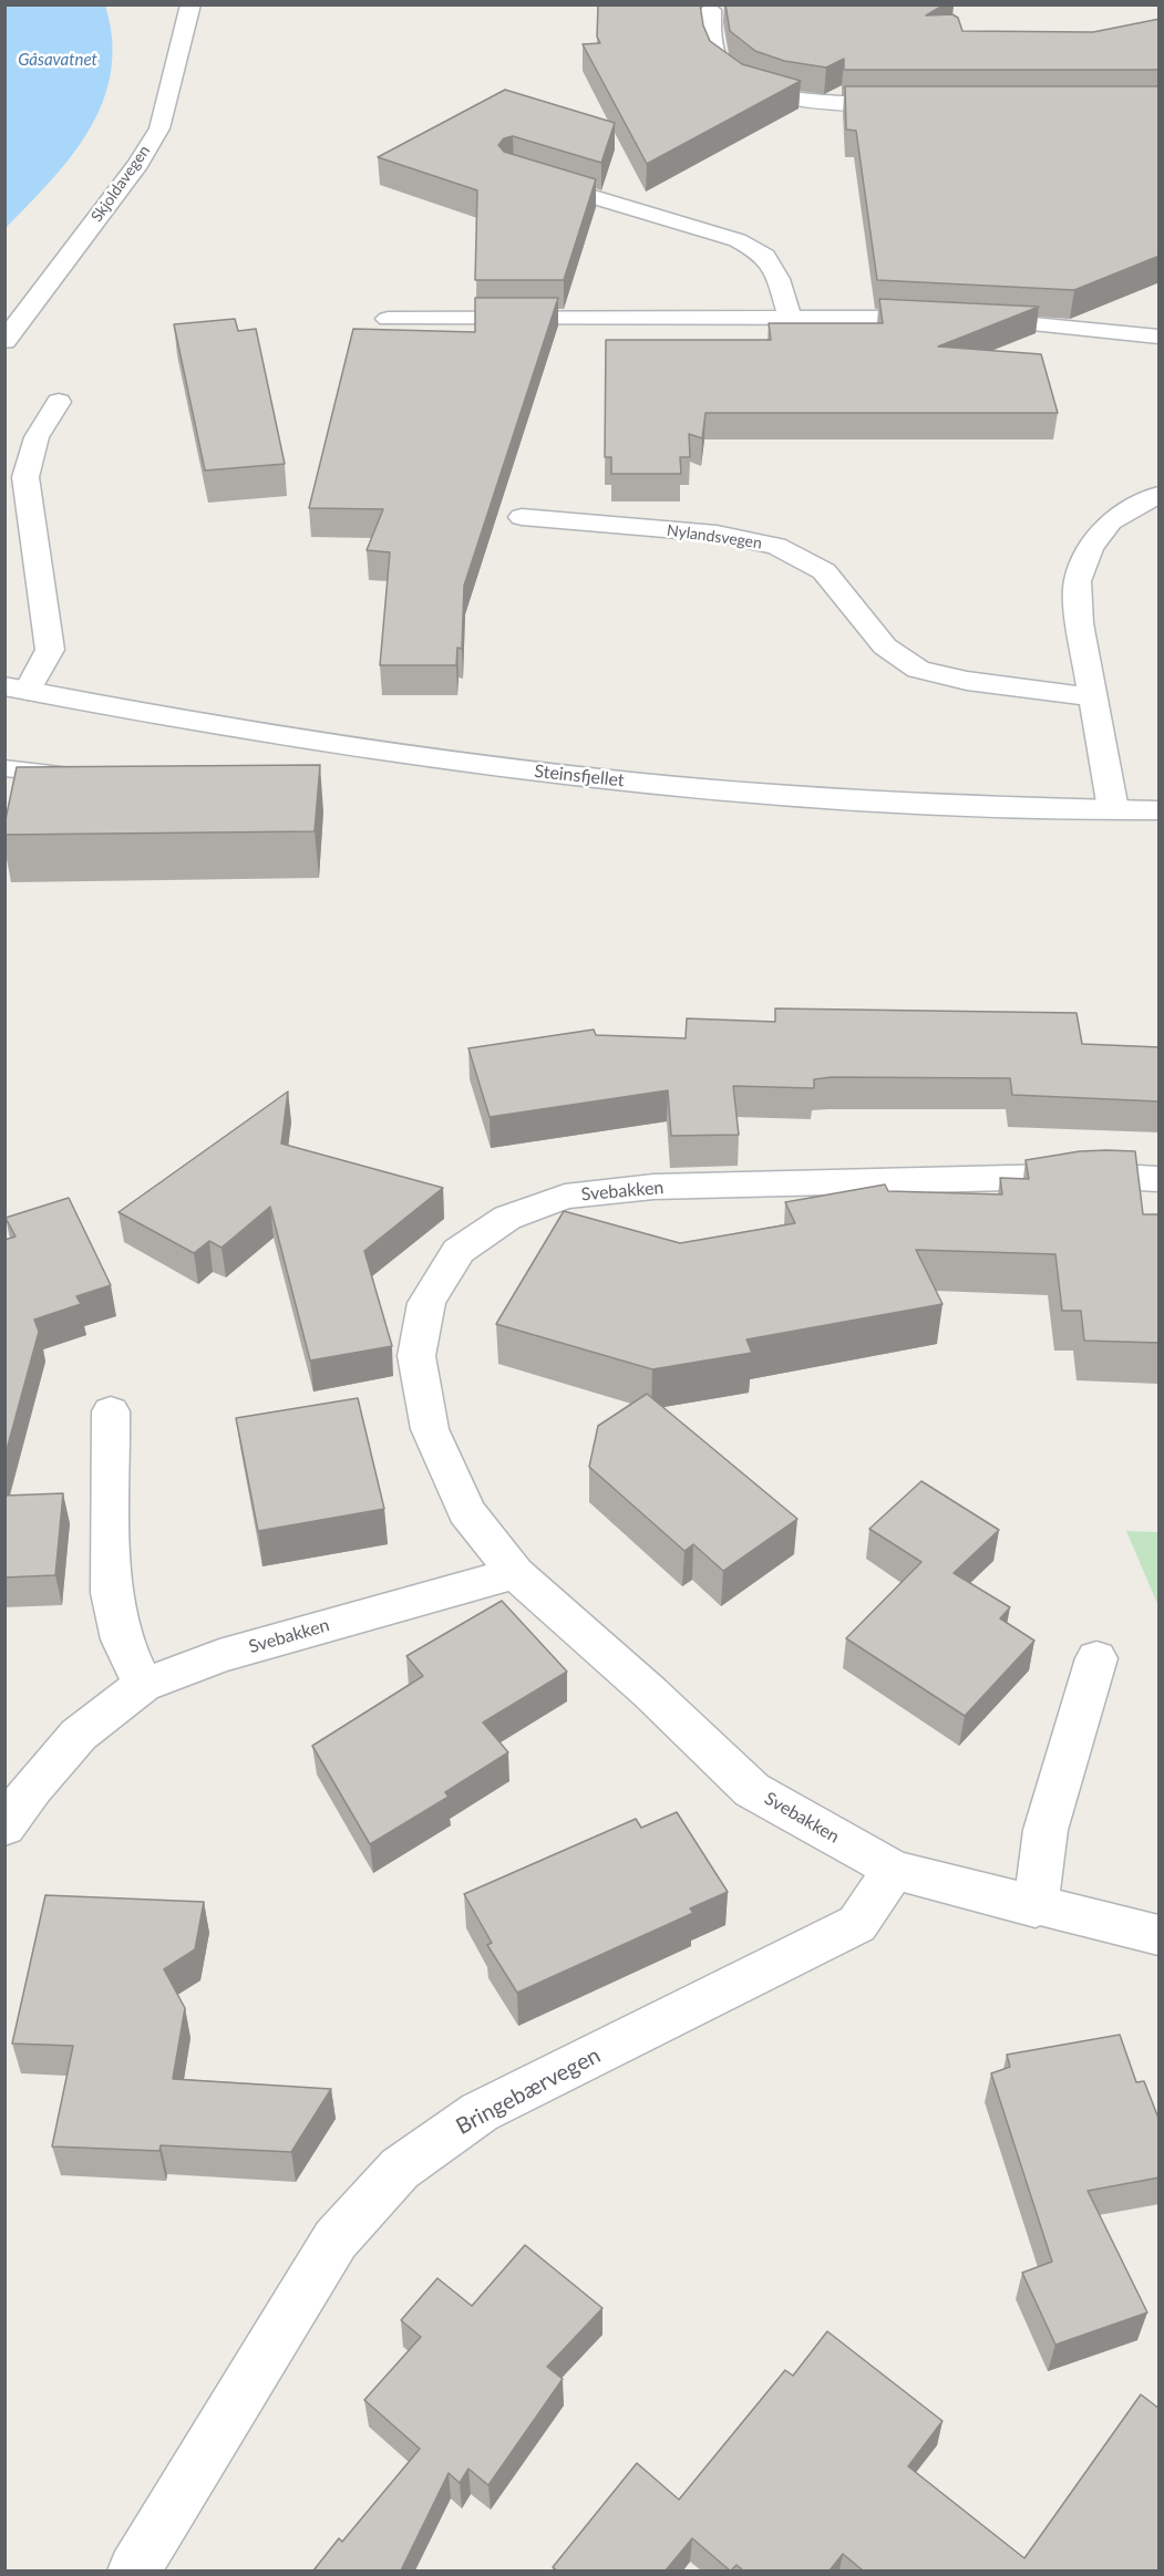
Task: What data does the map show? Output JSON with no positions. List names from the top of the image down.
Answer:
{
  "streets": {
    "street": [
      "Skjoldavegen",
      "Nylandsvegen",
      "Steinsfjellet",
      "Svebakken",
      "Bringebærvegen"
    ]
  },
  "crossings": [
    ["Svebakken", "Bringebærvegen"]
  ],
  "water": ["Gåsavatnet"]
}
